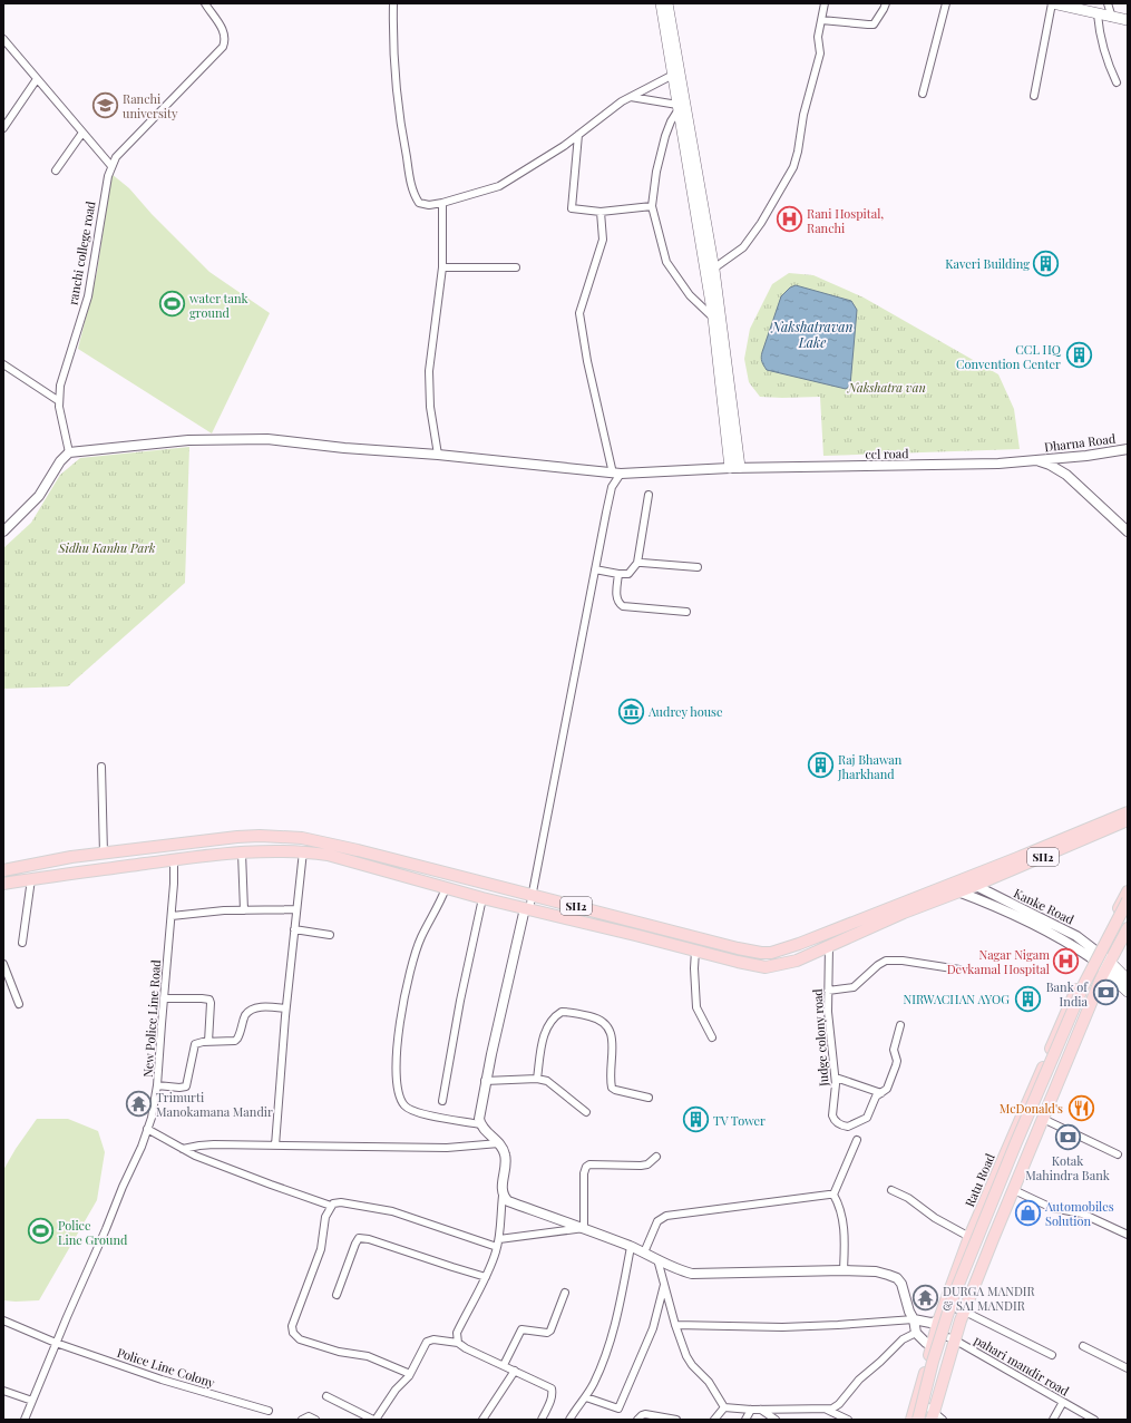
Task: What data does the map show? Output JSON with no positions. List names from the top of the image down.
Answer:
{
  "streets": {
    "main road": ["SH2", "Ratu Road"],
    "street": [
      "ranchi college road",
      "Dharna Road",
      "ccl road",
      "Kanke Road",
      "New Police Line Road",
      "Judge colony road",
      "pahari mandir road",
      "Police Line Colony"
    ]
  },
  "crossings": [
    ["ranchi college road", "ccl road"],
    ["Dharna Road", "ccl road"],
    ["SH2", "Kanke Road"],
    ["SH2", "New Police Line Road"],
    ["SH2", "Judge colony road"],
    ["Kanke Road", "Ratu Road"],
    ["New Police Line Road", "Police Line Colony"],
    ["Ratu Road", "pahari mandir road"]
  ],
  "water": ["Nakshatravan Lake"],
  "parks": ["Nakshatra van", "Sidhu Kanhu Park"],
  "places": {
    "school or university": ["Ranchi university"],
    "hospital": ["Rani Hospital, Ranchi", "Nagar Nigam Devkamal Hospital"],
    "building": [
      "Kaveri Building",
      "CCL HQ Convention Center",
      "Raj Bhawan Jharkhand",
      "NIRWACHAN AYOG",
      "TV Tower"
    ],
    "sports": ["water tank ground", "Police Line Ground"],
    "museum": ["Audrey house"],
    "bank": ["Bank of India", "Kotak Mahindra Bank"],
    "temple": ["Trimurti Manokamana Mandir", "DURGA MANDIR & SAI MANDIR"],
    "restaurant": ["McDonald's"],
    "shop": ["Automobiles Solution"]
  }
}
